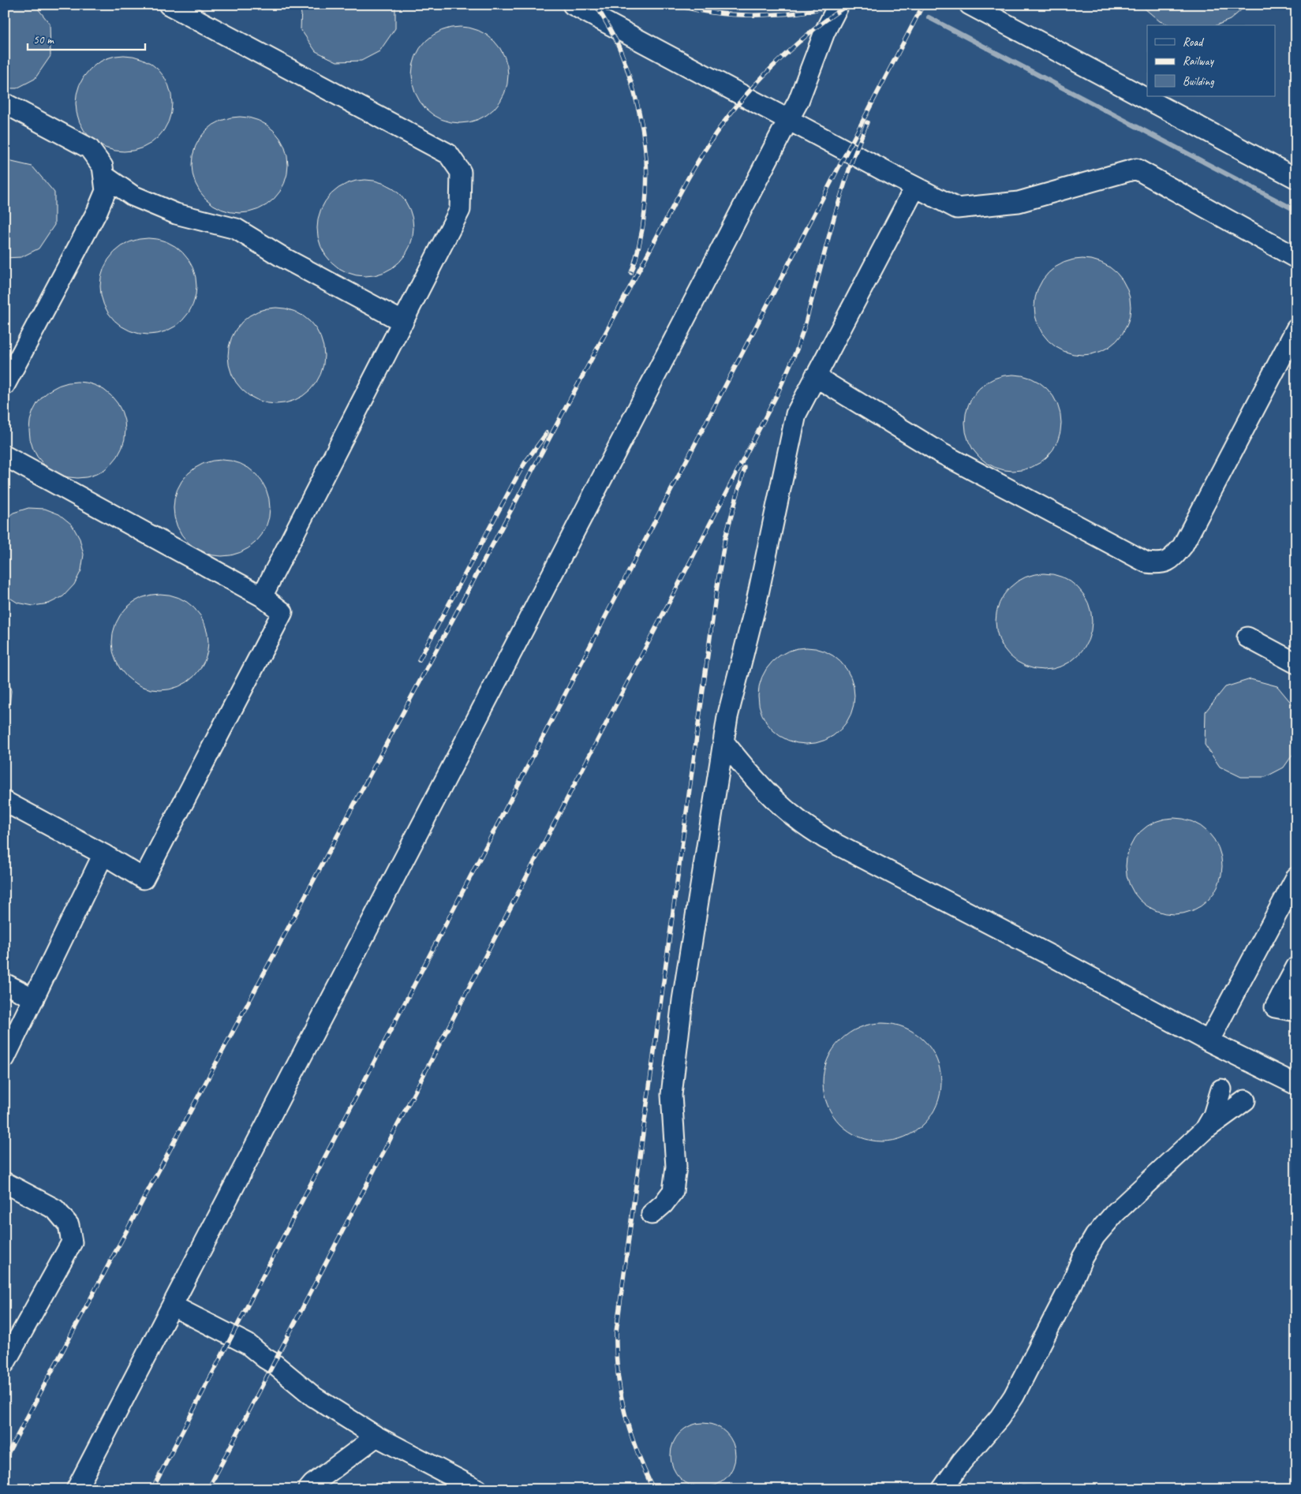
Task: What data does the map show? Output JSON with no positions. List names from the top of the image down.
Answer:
{
  "legend": ["Road", "Railway", "Building"],
  "scale_bar": "50 m"
}
